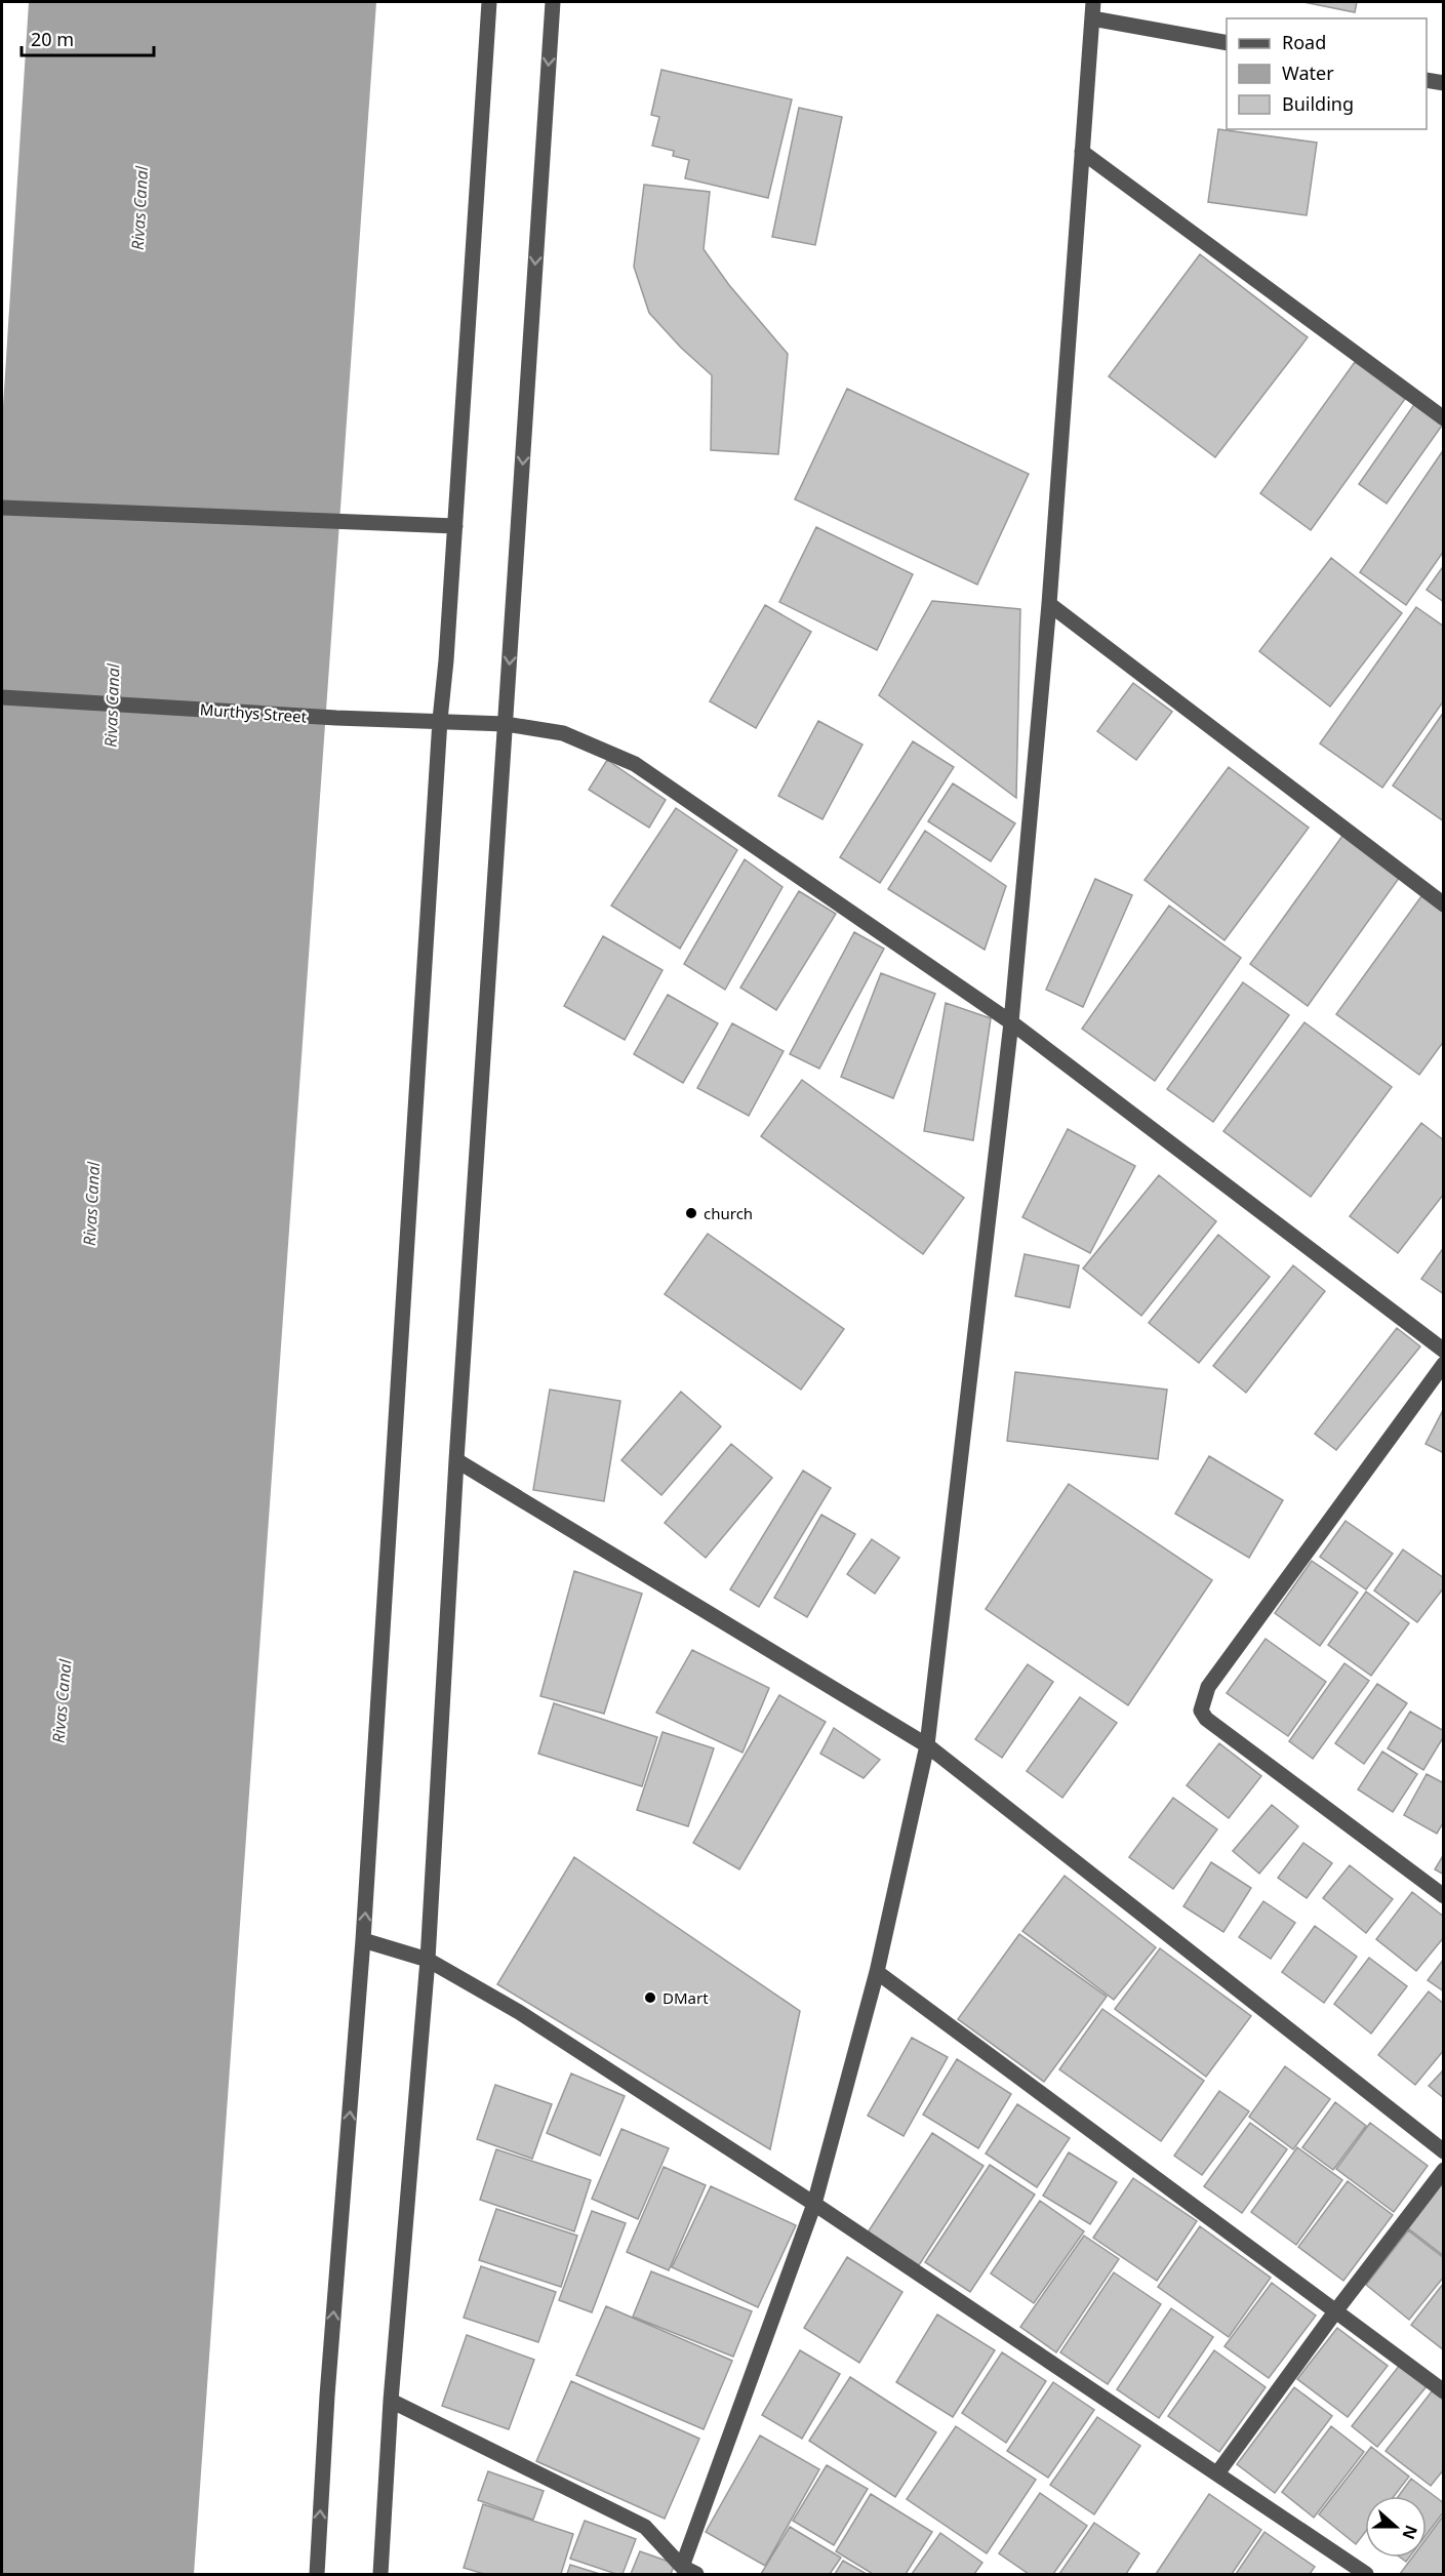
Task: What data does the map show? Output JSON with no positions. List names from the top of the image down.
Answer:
{
  "streets": {
    "street": ["Murthys Street"]
  },
  "water": ["Rivas Canal"],
  "places": ["church", "DMart"],
  "legend": ["Road", "Water", "Building"],
  "scale_bar": "20 m",
  "north": "right"
}
